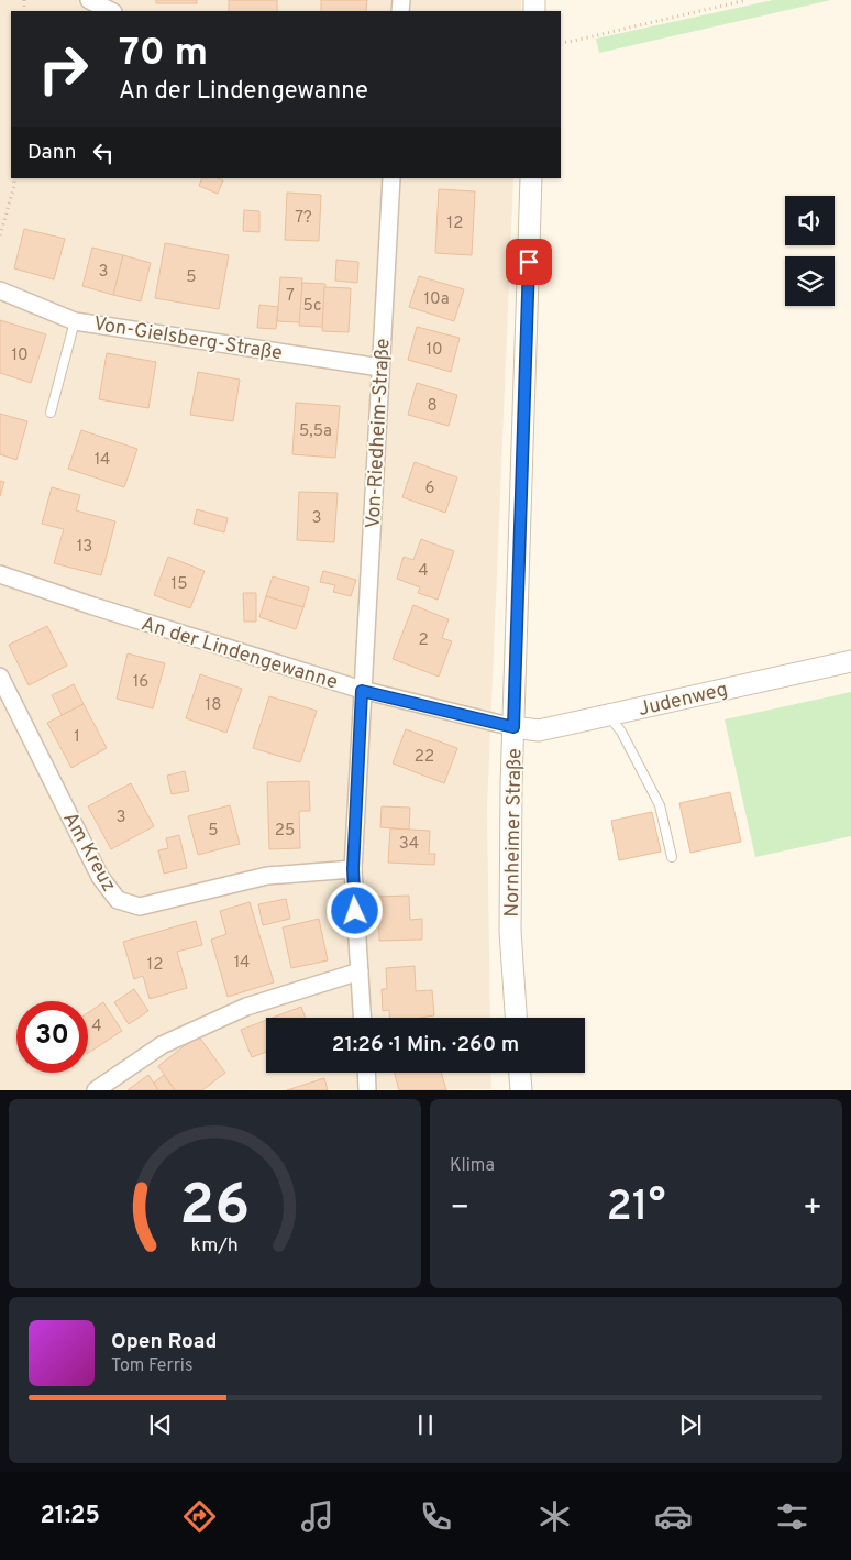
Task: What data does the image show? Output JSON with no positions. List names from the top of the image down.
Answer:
{
  "streets": {
    "street": [
      "Von-Gielsberg-Straße",
      "Von-Riedheim-Straße",
      "An der Lindengewanne",
      "Judenweg",
      "Nornheimer Straße",
      "Am Kreuz"
    ]
  },
  "crossings": [
    ["Von-Gielsberg-Straße", "Von-Riedheim-Straße"],
    ["Von-Riedheim-Straße", "An der Lindengewanne"],
    ["Von-Riedheim-Straße", "Am Kreuz"],
    ["An der Lindengewanne", "Judenweg"],
    ["An der Lindengewanne", "Nornheimer Straße"],
    ["Judenweg", "Nornheimer Straße"]
  ],
  "house_numbers": [
    "7?",
    "12",
    "3",
    "5",
    "7",
    "10a",
    "5c",
    "10",
    "10",
    "8",
    "5,5a",
    "14",
    "6",
    "3",
    "13",
    "4",
    "15",
    "2",
    "16",
    "18",
    "1",
    "22",
    "3",
    "5",
    "25",
    "34",
    "14",
    "12",
    "4"
  ],
  "page": {
    "turn": ["70 m", "An der Lindengewanne"],
    "then": "Dann",
    "limit": "30",
    "trip": "21:26 · 1 Min. · 260 m",
    "tile": "Klima",
    "heat": ["−", "21°", "+"],
    "song": ["Open Road", "Tom Ferris"],
    "tabs": "21:25",
    "gauge": ["26", "km/h"]
  }
}
